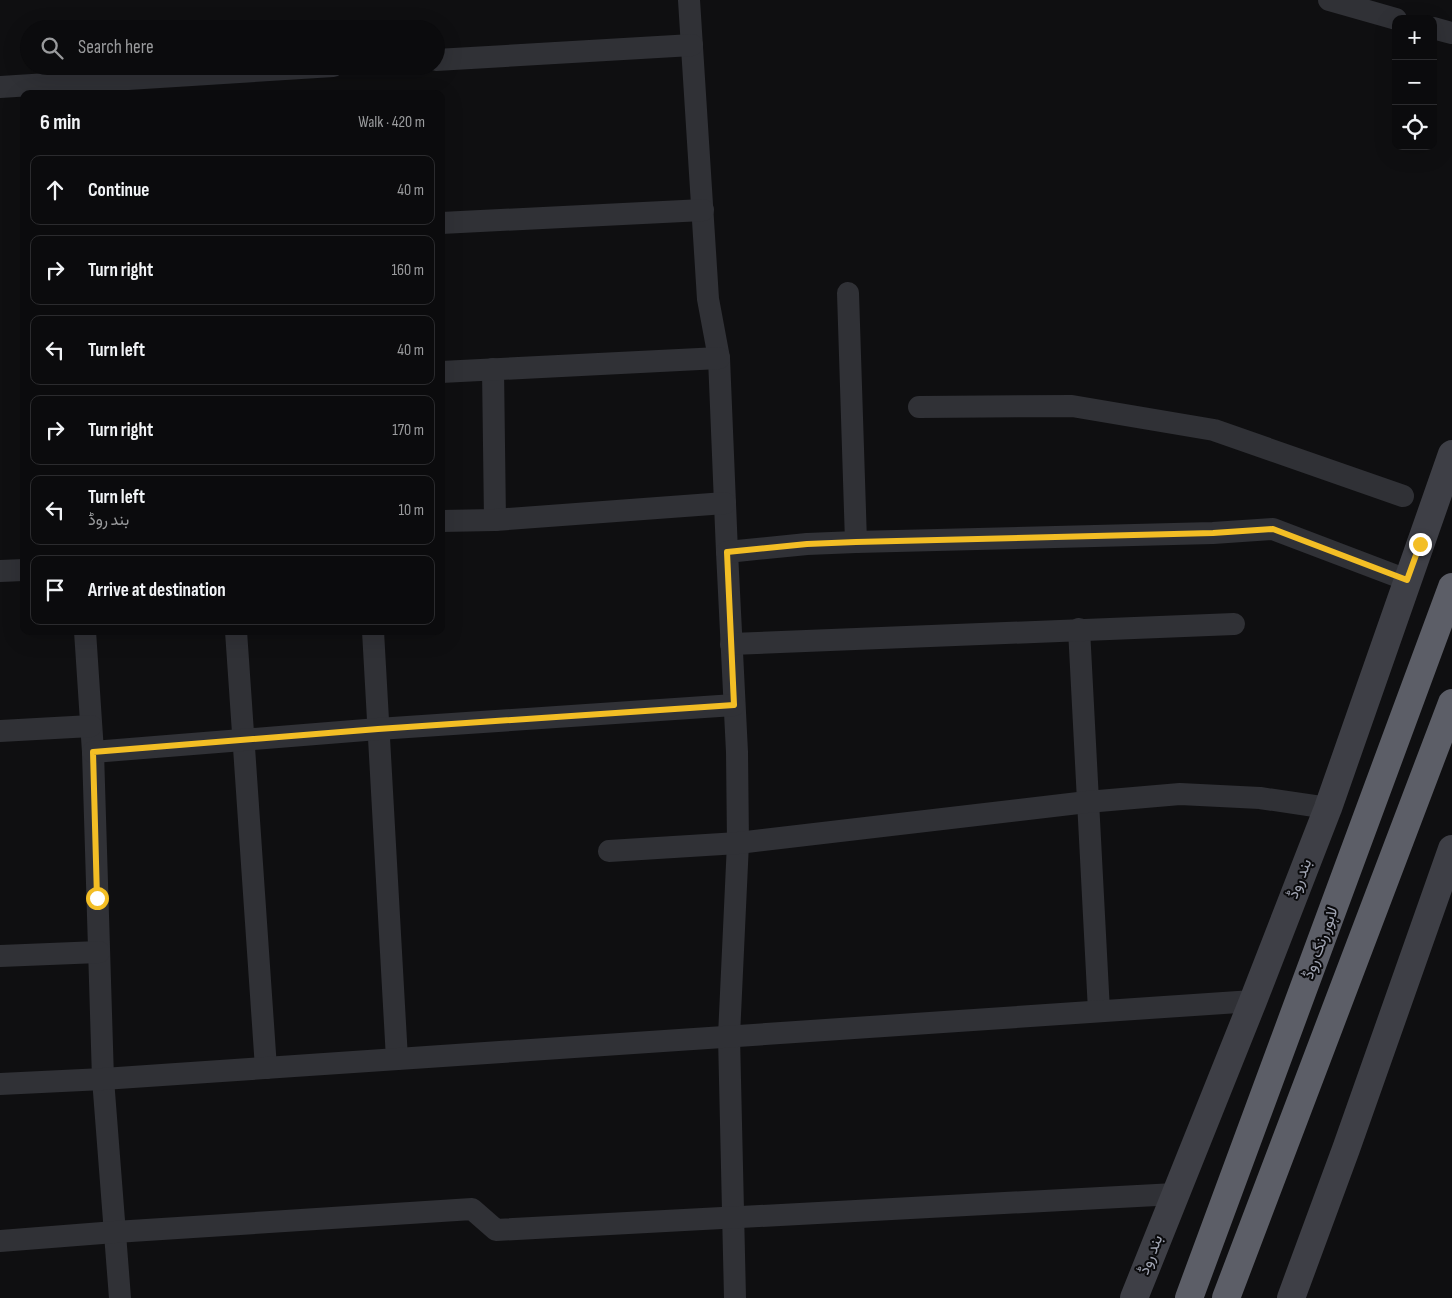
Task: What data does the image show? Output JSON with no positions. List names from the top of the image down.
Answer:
{
  "streets": {
    "highway": ["لاہور رنگ روڈ"],
    "main road": ["بند روڈ"]
  },
  "page": {
    "map_buttons": ["+", "−"],
    "search": "Search here",
    "heading": ["6 min", "Walk · 420 m"],
    "list": [
      ["Continue", "40 m"],
      ["Turn right", "160 m"],
      ["Turn left", "40 m"],
      ["Turn right", "170 m"],
      ["Turn left", "بند روڈ", "10 m"],
      "Arrive at destination"
    ]
  }
}
